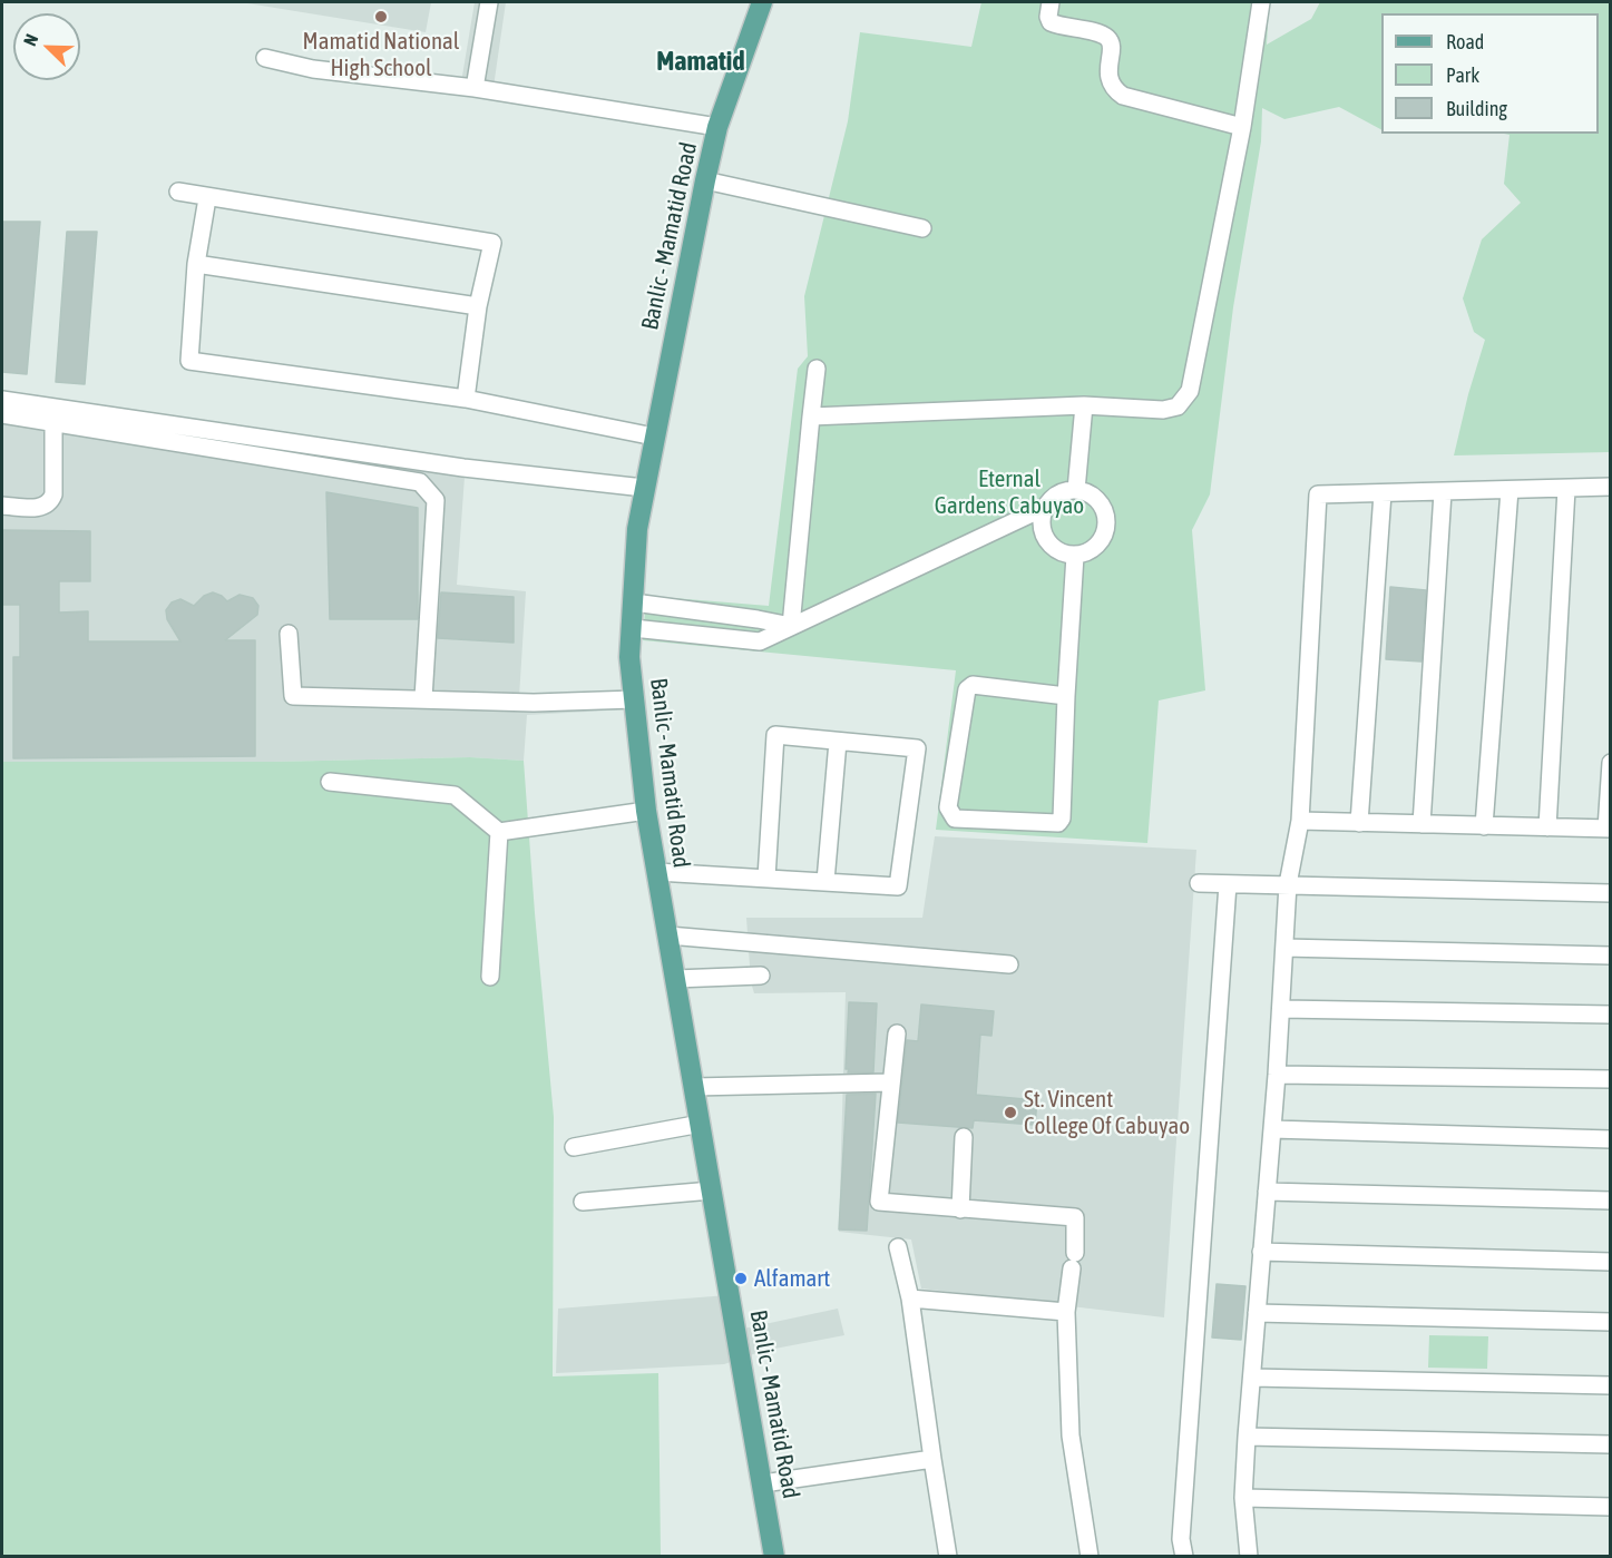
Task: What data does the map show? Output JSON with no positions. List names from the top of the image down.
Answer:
{
  "streets": {
    "main road": ["Banlic - Mamatid Road"]
  },
  "districts": ["Mamatid"],
  "parks": ["Eternal Gardens Cabuyao"],
  "places": ["Mamatid National High School", "St. Vincent College Of Cabuyao", "Alfamart"],
  "legend": ["Road", "Park", "Building"],
  "north": "top left"
}
